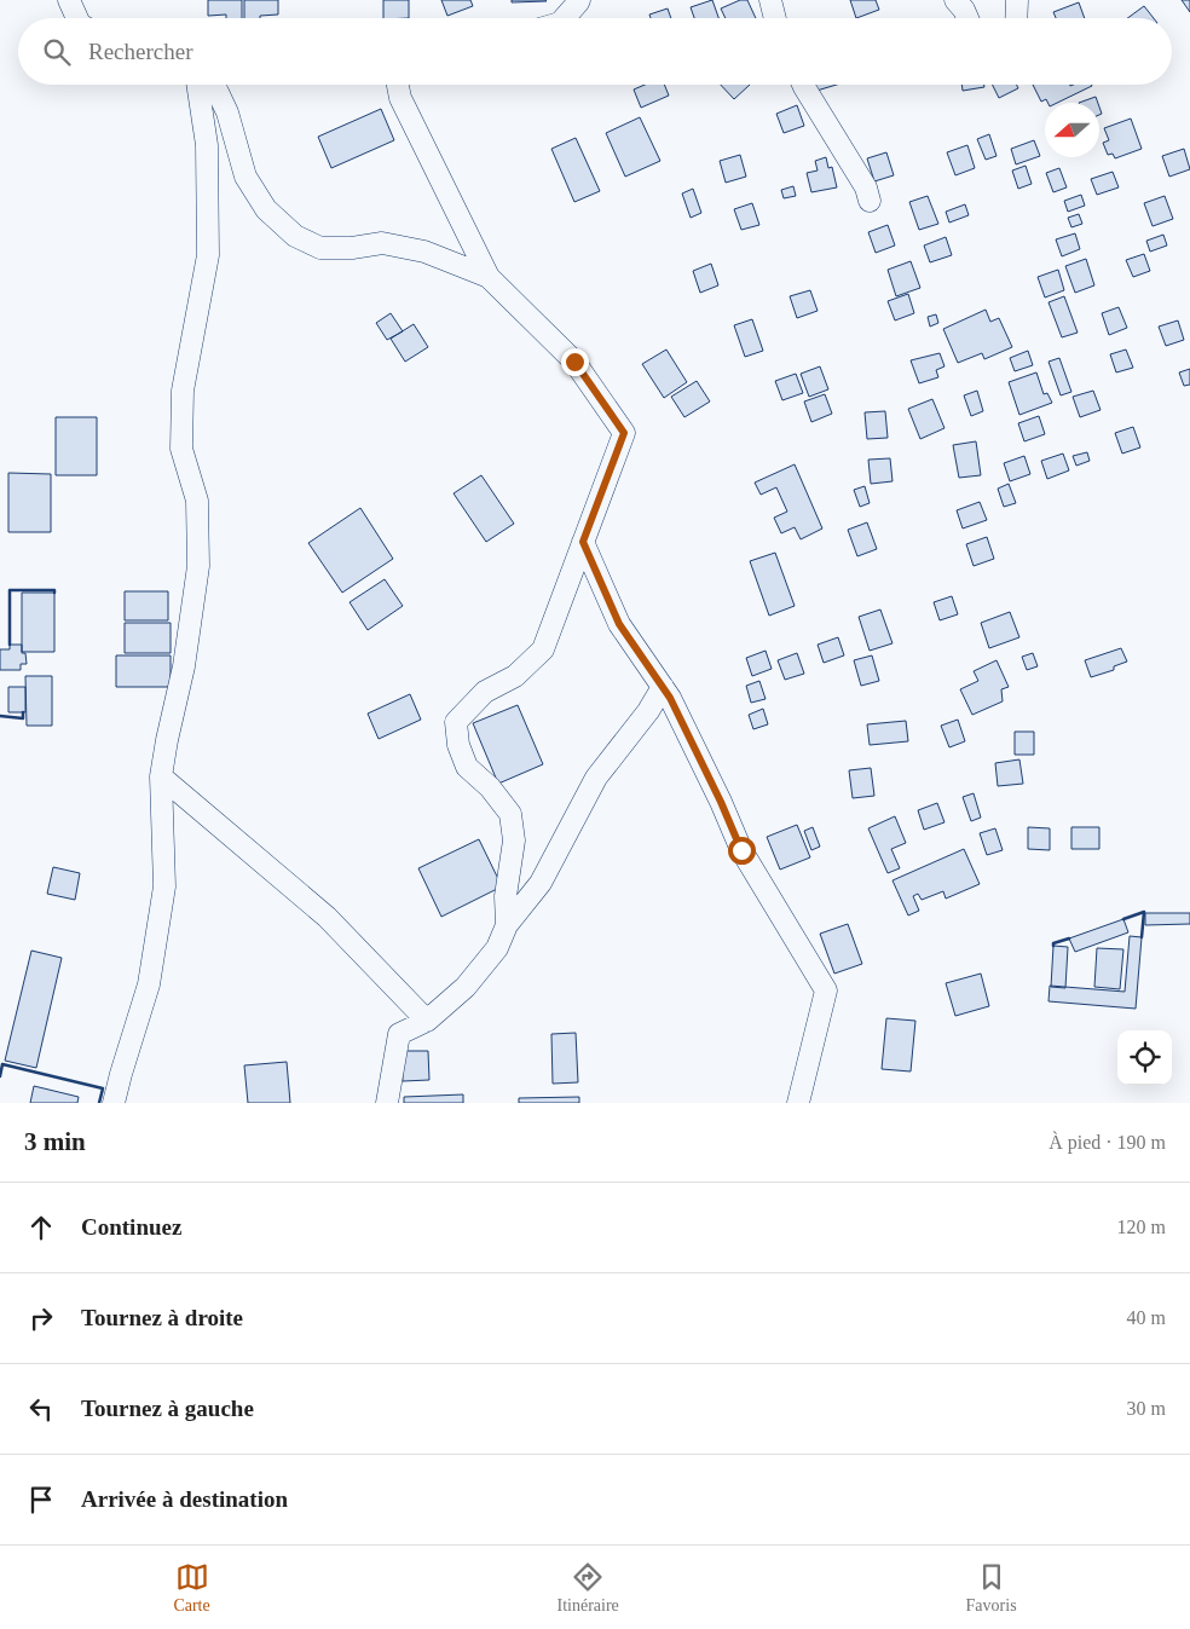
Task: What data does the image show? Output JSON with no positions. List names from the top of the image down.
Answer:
{
  "north": "left",
  "page": {
    "search": "Rechercher",
    "heading": ["3 min", "À pied · 190 m"],
    "list": [
      ["Continuez", "120 m"],
      ["Tournez à droite", "40 m"],
      ["Tournez à gauche", "30 m"],
      "Arrivée à destination"
    ],
    "nav": ["Carte", "Itinéraire", "Favoris"]
  }
}
